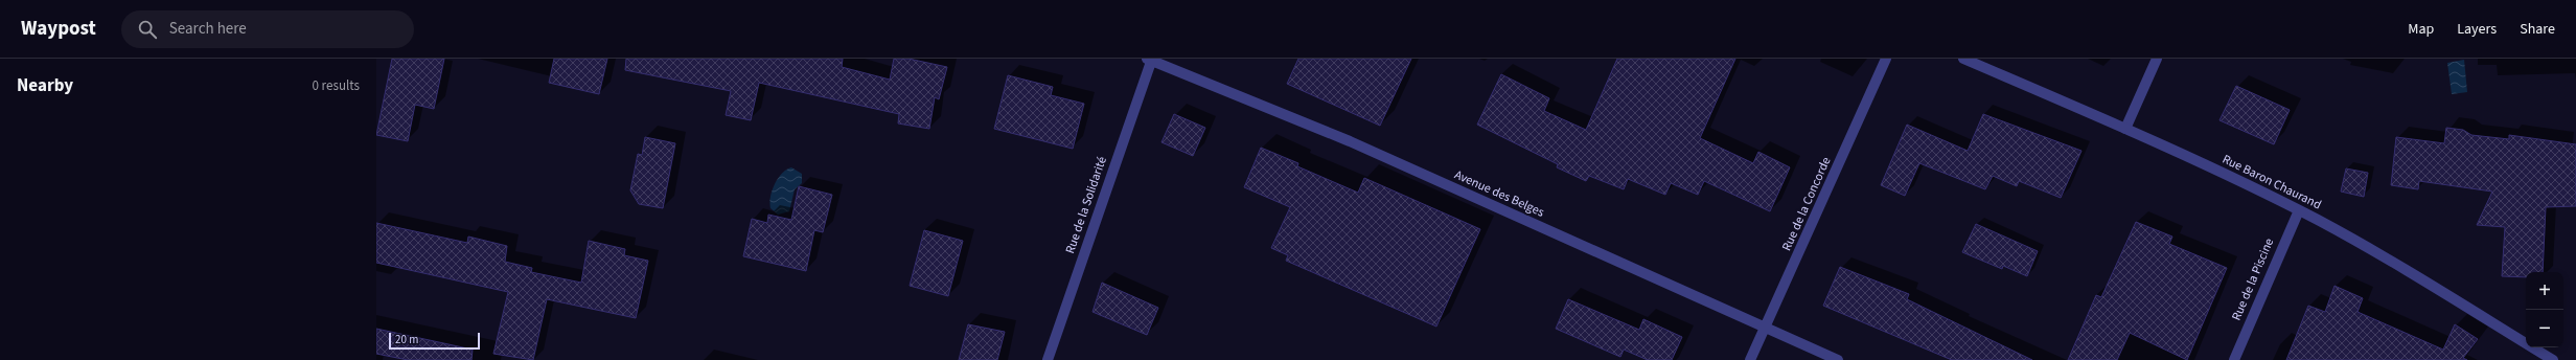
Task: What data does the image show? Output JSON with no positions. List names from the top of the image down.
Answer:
{
  "streets": {
    "street": [
      "Rue Baron Chaurand",
      "Avenue des Belges",
      "Rue de la Concorde",
      "Rue de la Solidarité",
      "Rue de la Piscine"
    ]
  },
  "crossings": [
    ["Rue Baron Chaurand", "Rue de la Piscine"],
    ["Avenue des Belges", "Rue de la Concorde"],
    ["Avenue des Belges", "Rue de la Solidarité"]
  ],
  "scale_bar": "20 m",
  "page": {
    "header": "Waypost",
    "search": "Search here",
    "nav": ["Map", "Layers", "Share"],
    "heading": ["Nearby", "0 results"],
    "map_buttons": ["+", "−"],
    "scale": "20 m"
  }
}
